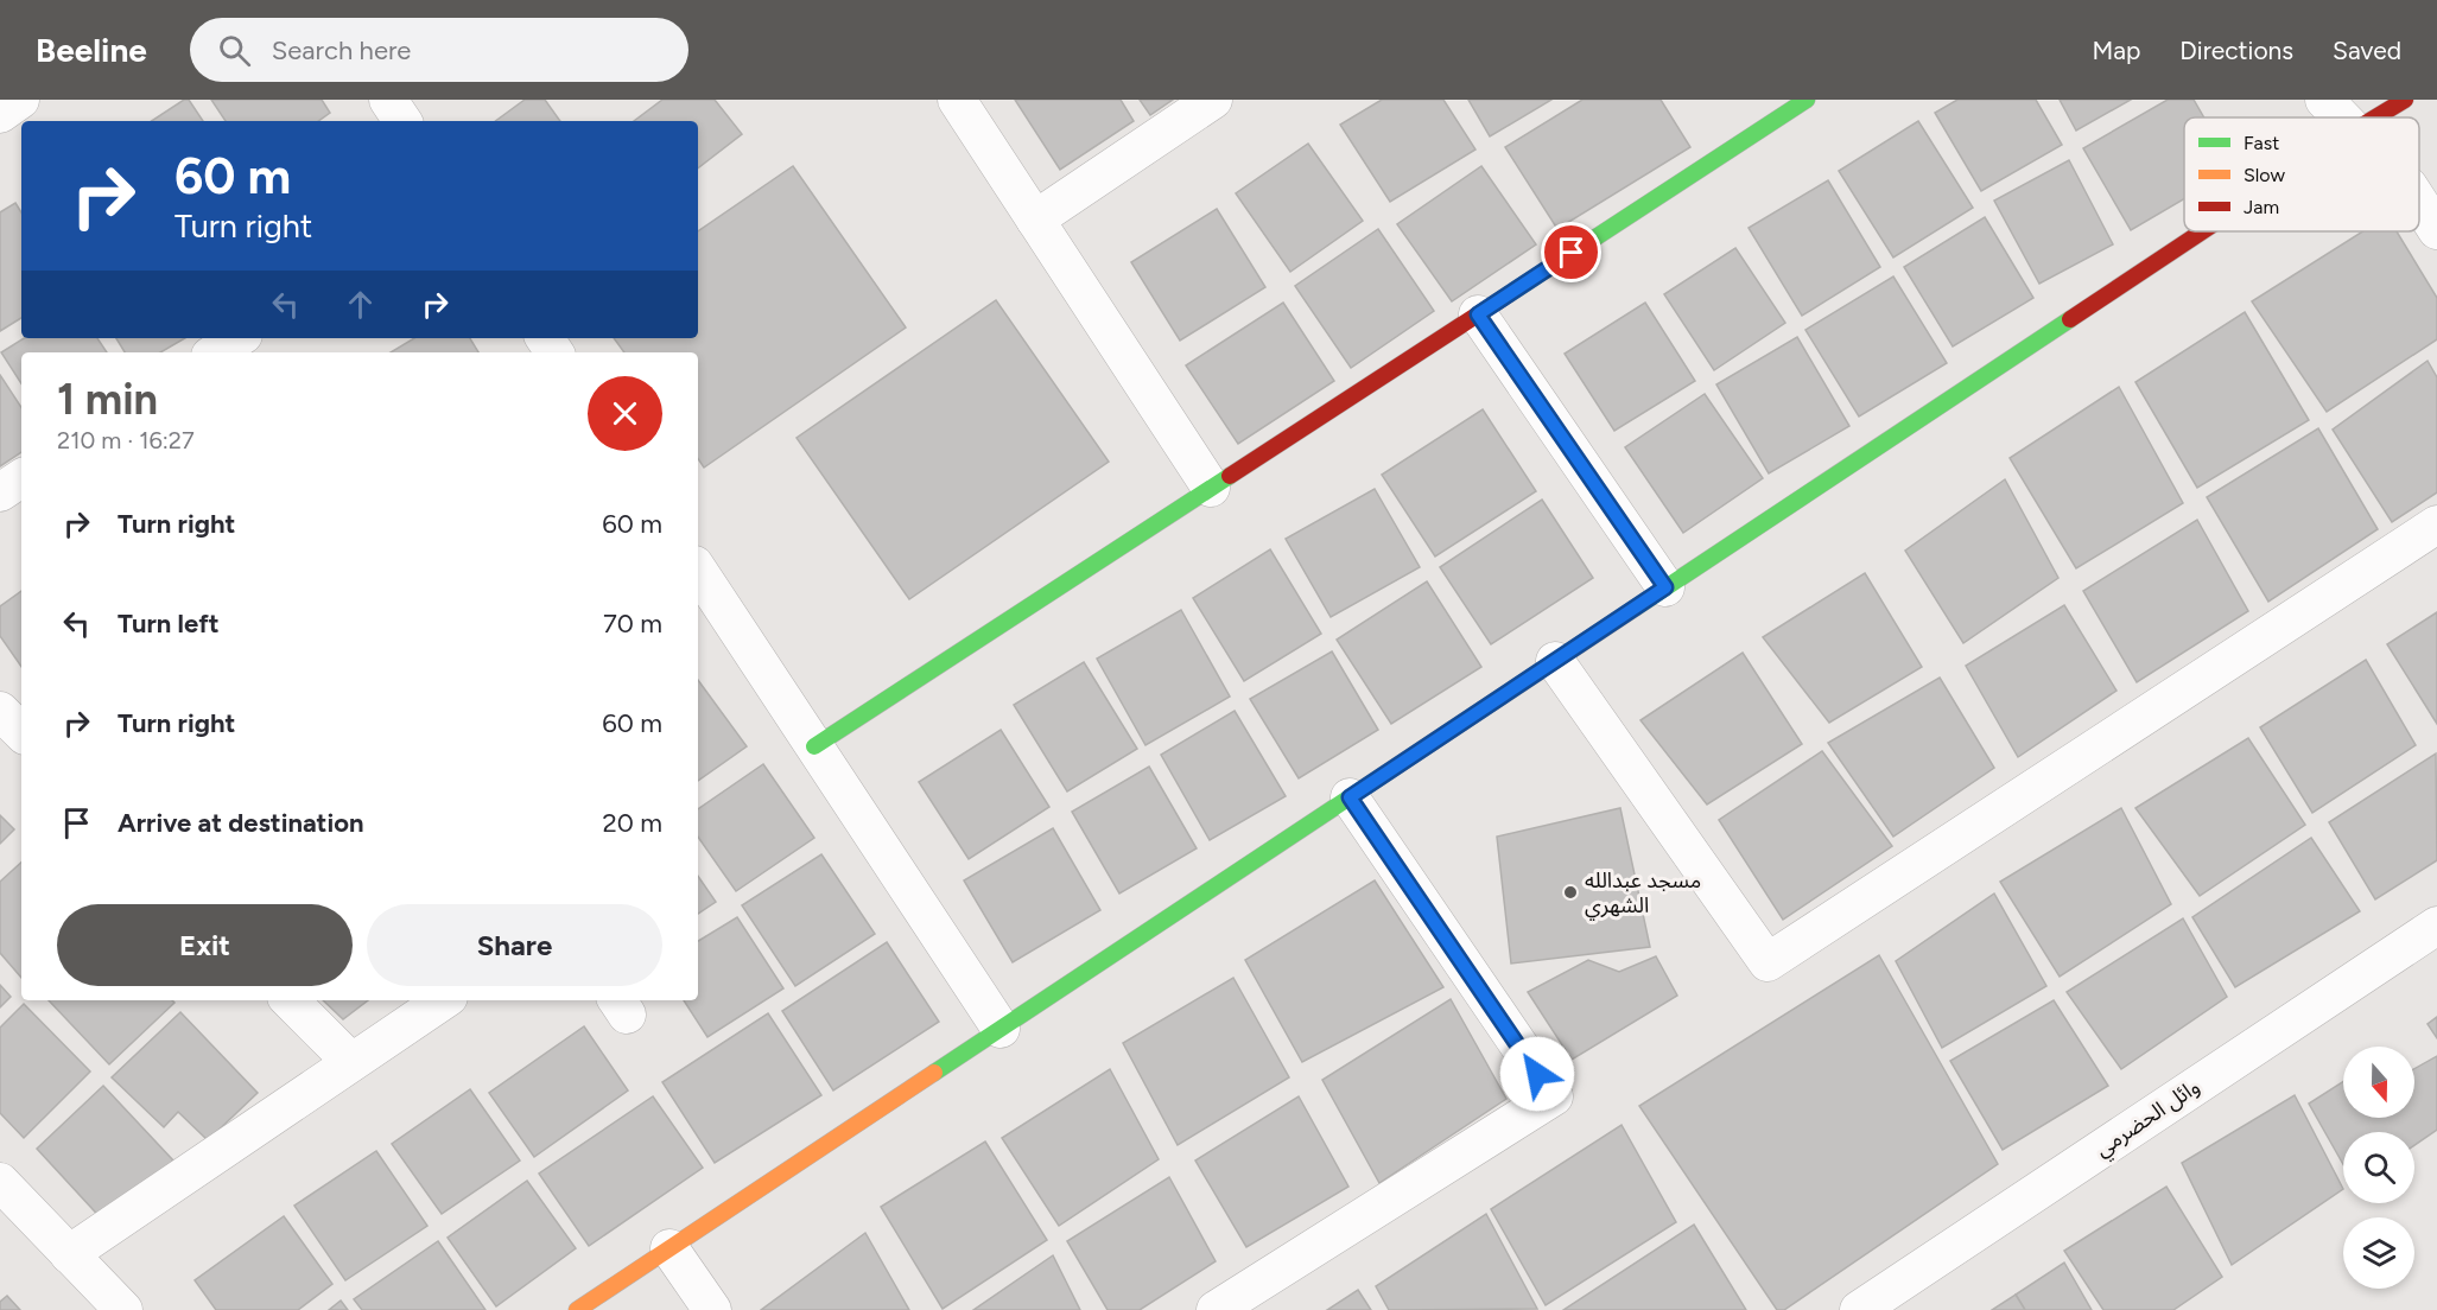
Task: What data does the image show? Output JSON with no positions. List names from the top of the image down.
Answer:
{
  "streets": {
    "street": ["وائل الحضرمي"]
  },
  "places": ["مسجد عبدالله الشهري"],
  "legend": ["Fast", "Slow", "Jam"],
  "north": "bottom",
  "page": {
    "header": "Beeline",
    "search": "Search here",
    "nav": ["Map", "Directions", "Saved"],
    "turn": ["60 m", "Turn right"],
    "heading": ["1 min", "210 m · 16:27"],
    "list": [
      {
        "name": "Turn right",
        "value": "60 m"
      },
      {
        "name": "Turn left",
        "value": "70 m"
      },
      {
        "name": "Turn right",
        "value": "60 m"
      },
      {
        "name": "Arrive at destination",
        "value": "20 m"
      }
    ],
    "buttons": ["Exit", "Share"]
  }
}
